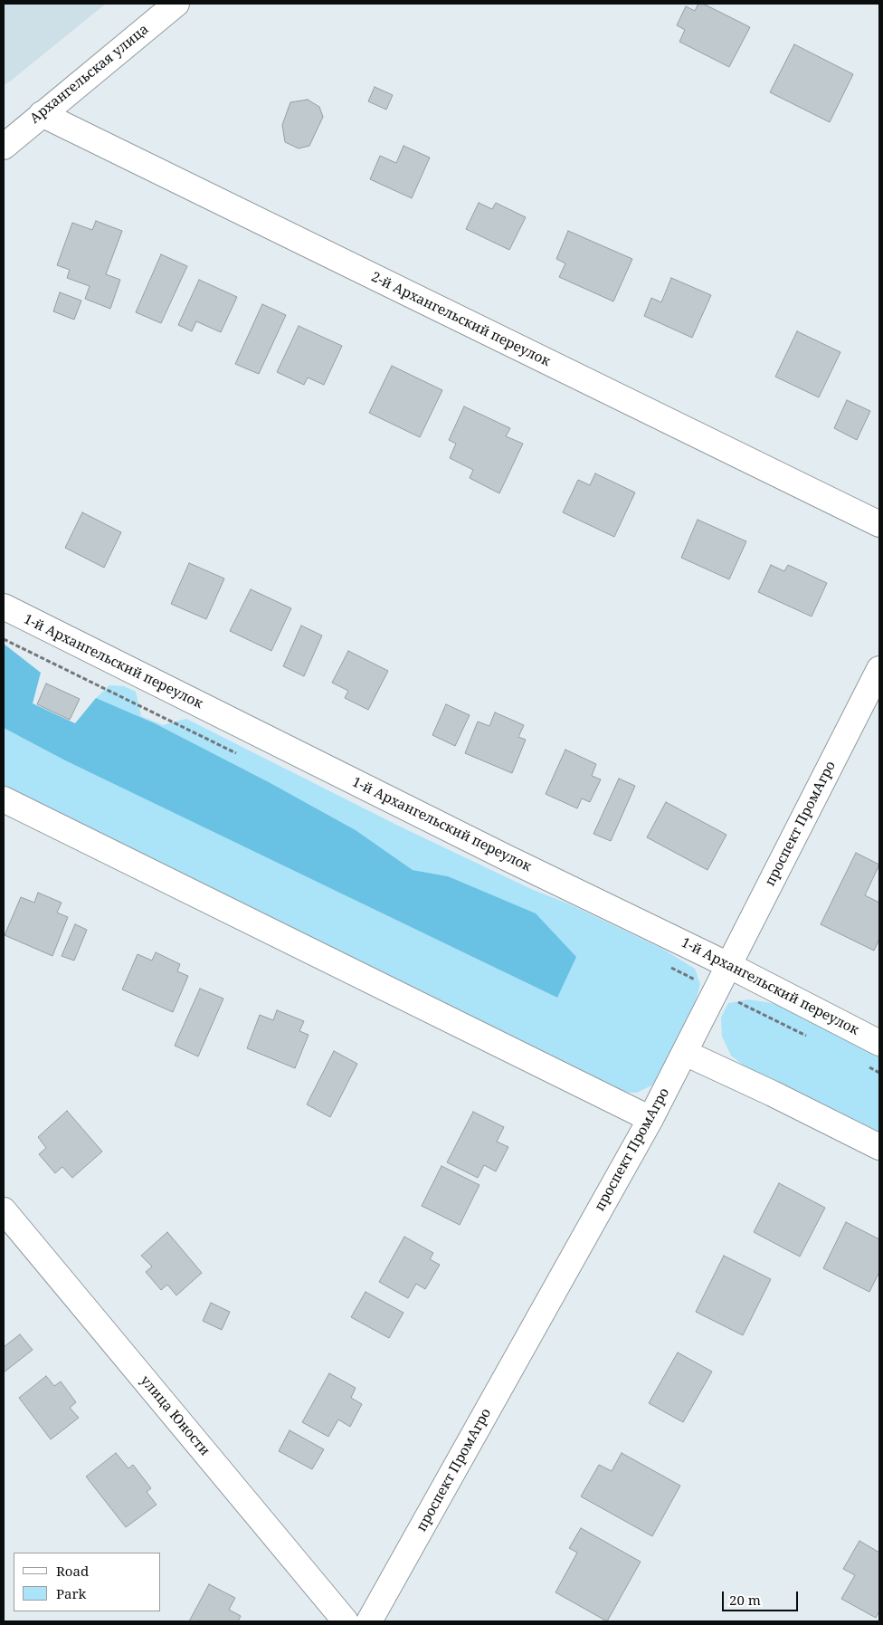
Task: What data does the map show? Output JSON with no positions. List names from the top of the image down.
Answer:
{
  "streets": {
    "street": [
      "Архангельская улица",
      "2-й Архангельский переулок",
      "1-й Архангельский переулок",
      "проспект ПромАгро",
      "улица Юности"
    ]
  },
  "crossings": [
    ["Архангельская улица", "2-й Архангельский переулок"],
    ["1-й Архангельский переулок", "проспект ПромАгро"]
  ],
  "legend": ["Road", "Park"],
  "scale_bar": "20 m"
}
